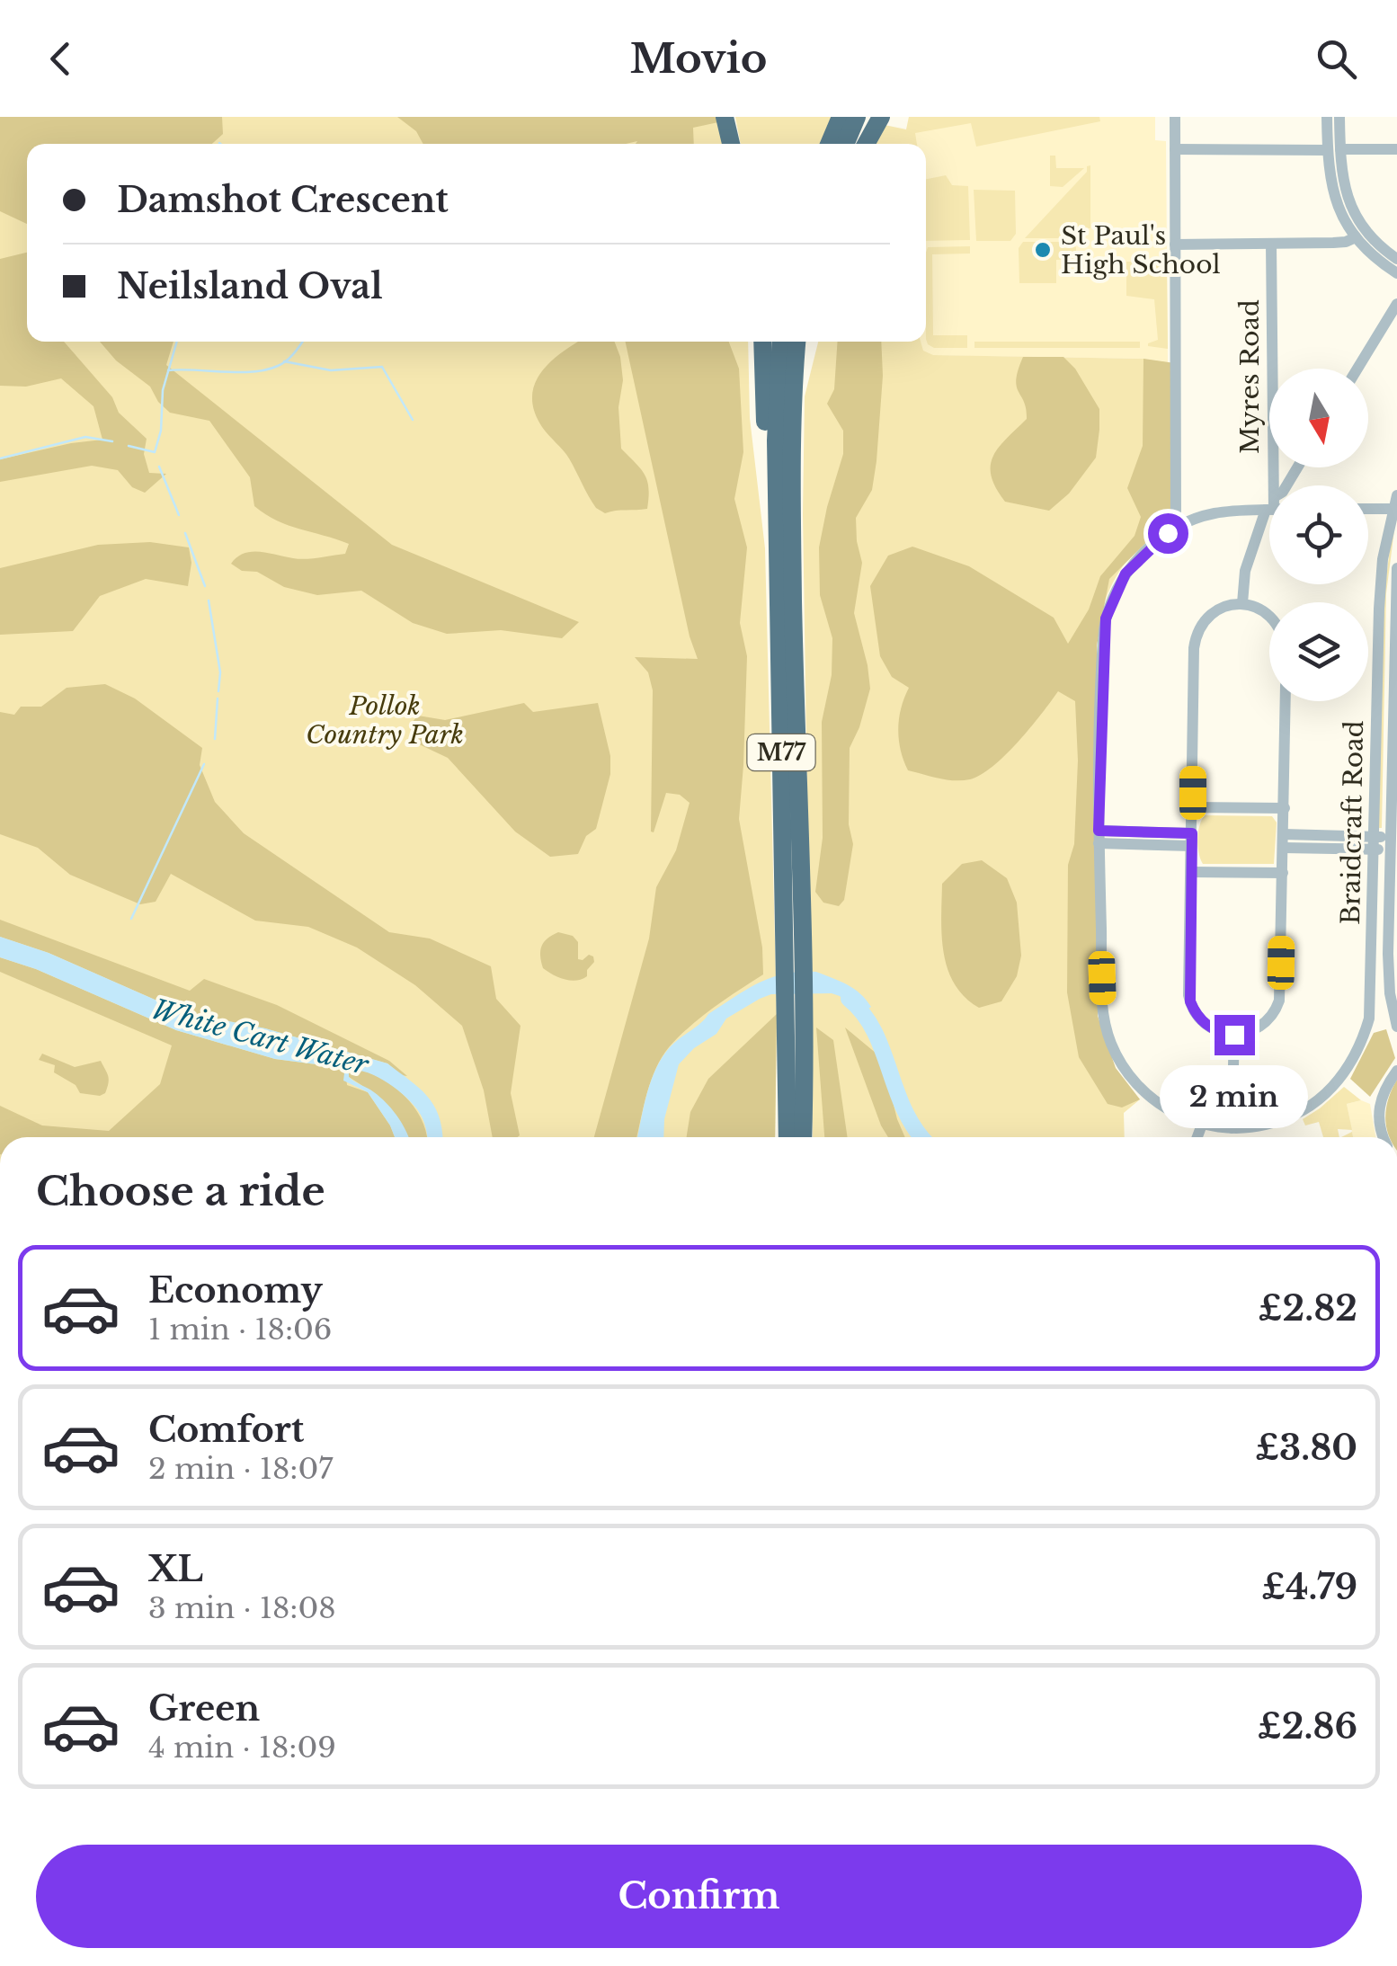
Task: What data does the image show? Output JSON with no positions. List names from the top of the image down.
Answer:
{
  "streets": {
    "highway": ["M77"],
    "street": ["Myres Road", "Braidcraft Road"]
  },
  "water": ["White Cart Water"],
  "parks": ["Pollok Country Park"],
  "places": ["St Paul's High School"],
  "north": "bottom",
  "page": {
    "header": "Movio",
    "banner": ["Damshot Crescent", "Neilsland Oval"],
    "bubble": "2 min",
    "heading": "Choose a ride",
    "list": [
      {
        "name": "Economy",
        "note": "1 min · 18:06",
        "value": "£2.82"
      },
      {
        "name": "Comfort",
        "note": "2 min · 18:07",
        "value": "£3.80"
      },
      {
        "name": "XL",
        "note": "3 min · 18:08",
        "value": "£4.79"
      },
      {
        "name": "Green",
        "note": "4 min · 18:09",
        "value": "£2.86"
      }
    ],
    "buttons": "Confirm"
  }
}
